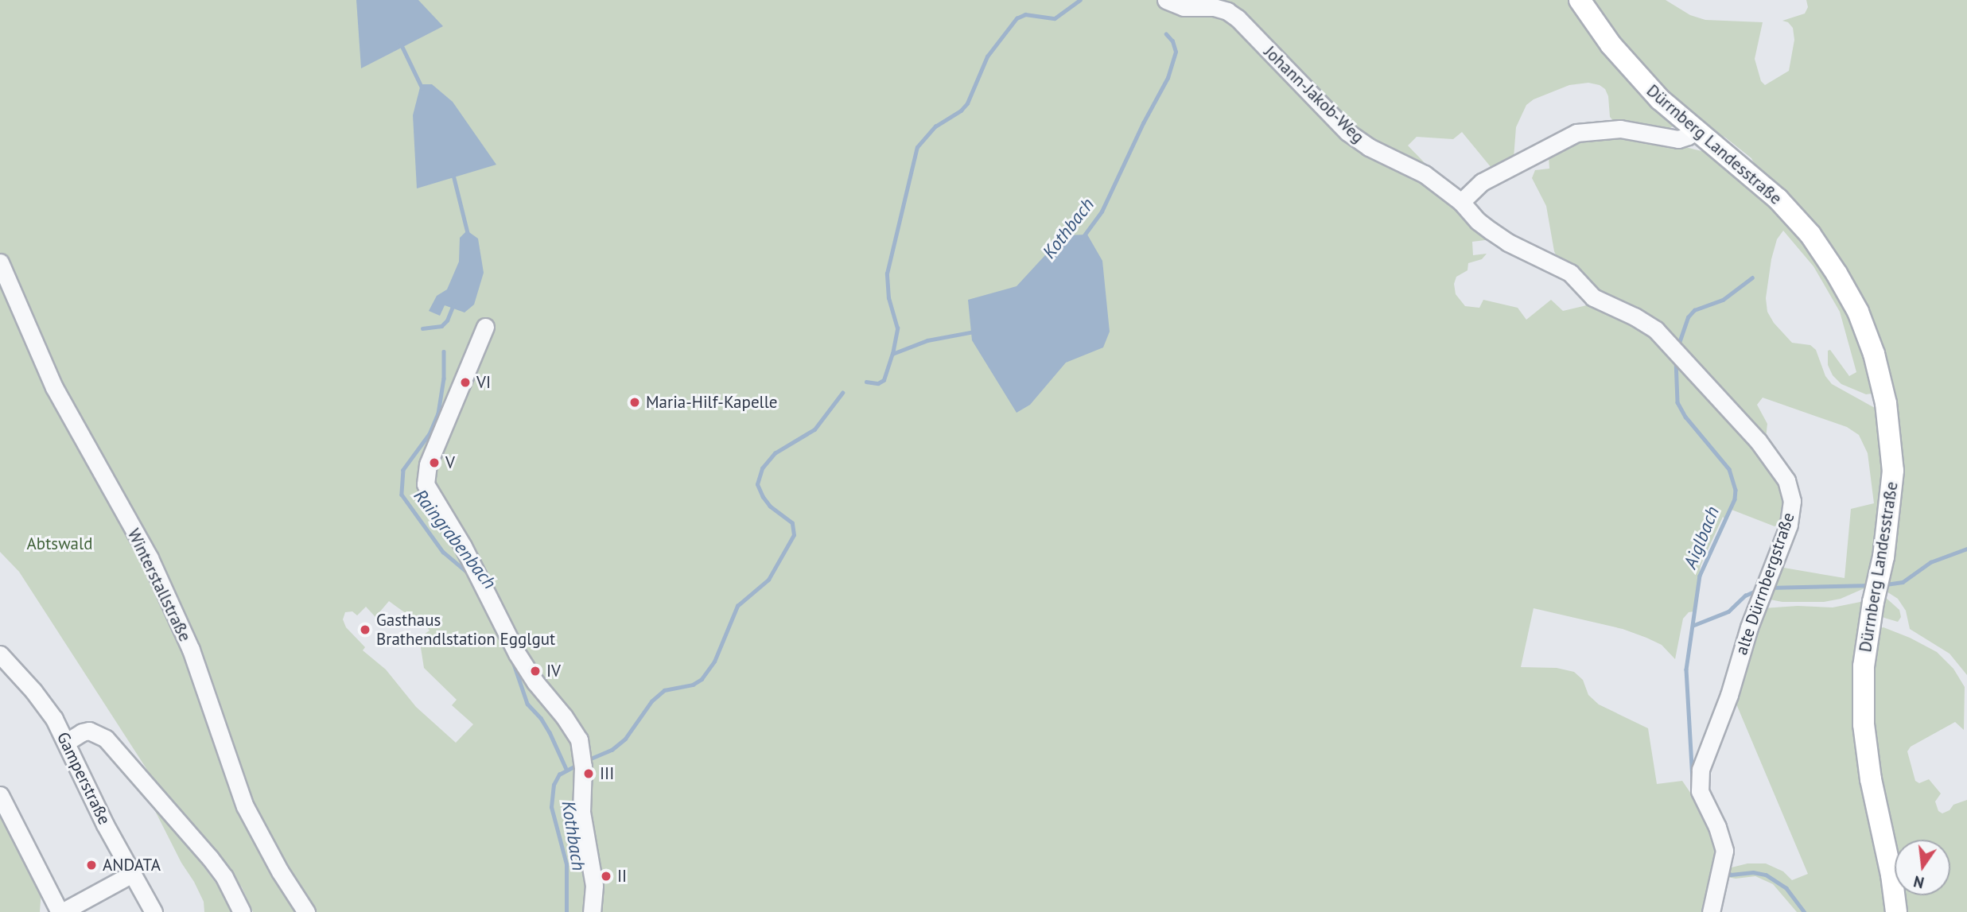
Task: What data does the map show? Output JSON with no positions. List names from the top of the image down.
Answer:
{
  "streets": {
    "main road": ["Dürrnberg Landesstraße"],
    "street": [
      "Johann-Jakob-Weg",
      "alte Dürrnbergstraße",
      "Winterstallstraße",
      "Gamperstraße"
    ]
  },
  "crossings": [
    ["Johann-Jakob-Weg", "alte Dürrnbergstraße"]
  ],
  "water": ["Kothbach", "Aiglbach", "Raingrabenbach"],
  "parks": ["Abtswald"],
  "places": [
    "VI",
    "Maria-Hilf-Kapelle",
    "V",
    "Gasthaus Brathendlstation Egglgut",
    "IV",
    "III",
    "ANDATA",
    "II"
  ],
  "north": "bottom"
}
